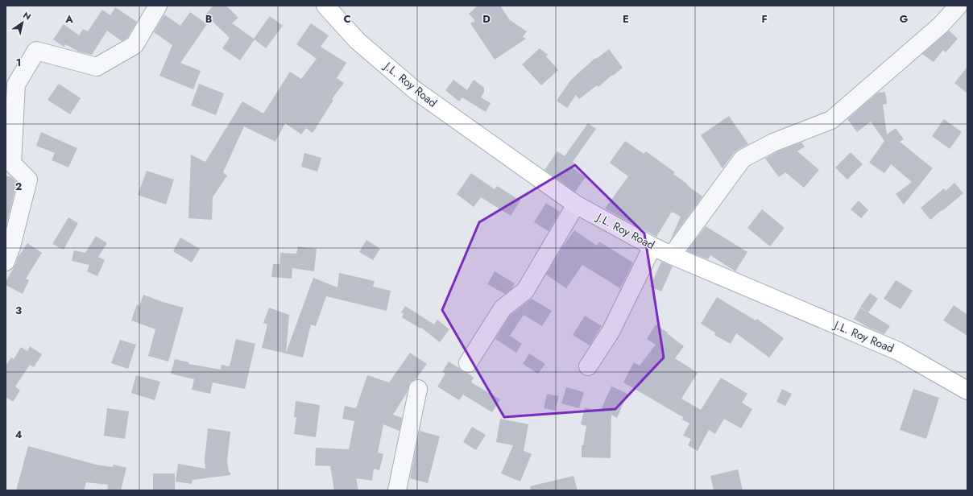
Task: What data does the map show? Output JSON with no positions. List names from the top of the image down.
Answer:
{
  "streets": {
    "main road": ["J.L. Roy Road"]
  },
  "north": "top right",
  "grid": {
    "columns": [
      "A",
      "B",
      "C",
      "D",
      "E",
      "F",
      "G"
    ],
    "rows": [
      "1",
      "2",
      "3",
      "4"
    ]
  }
}
